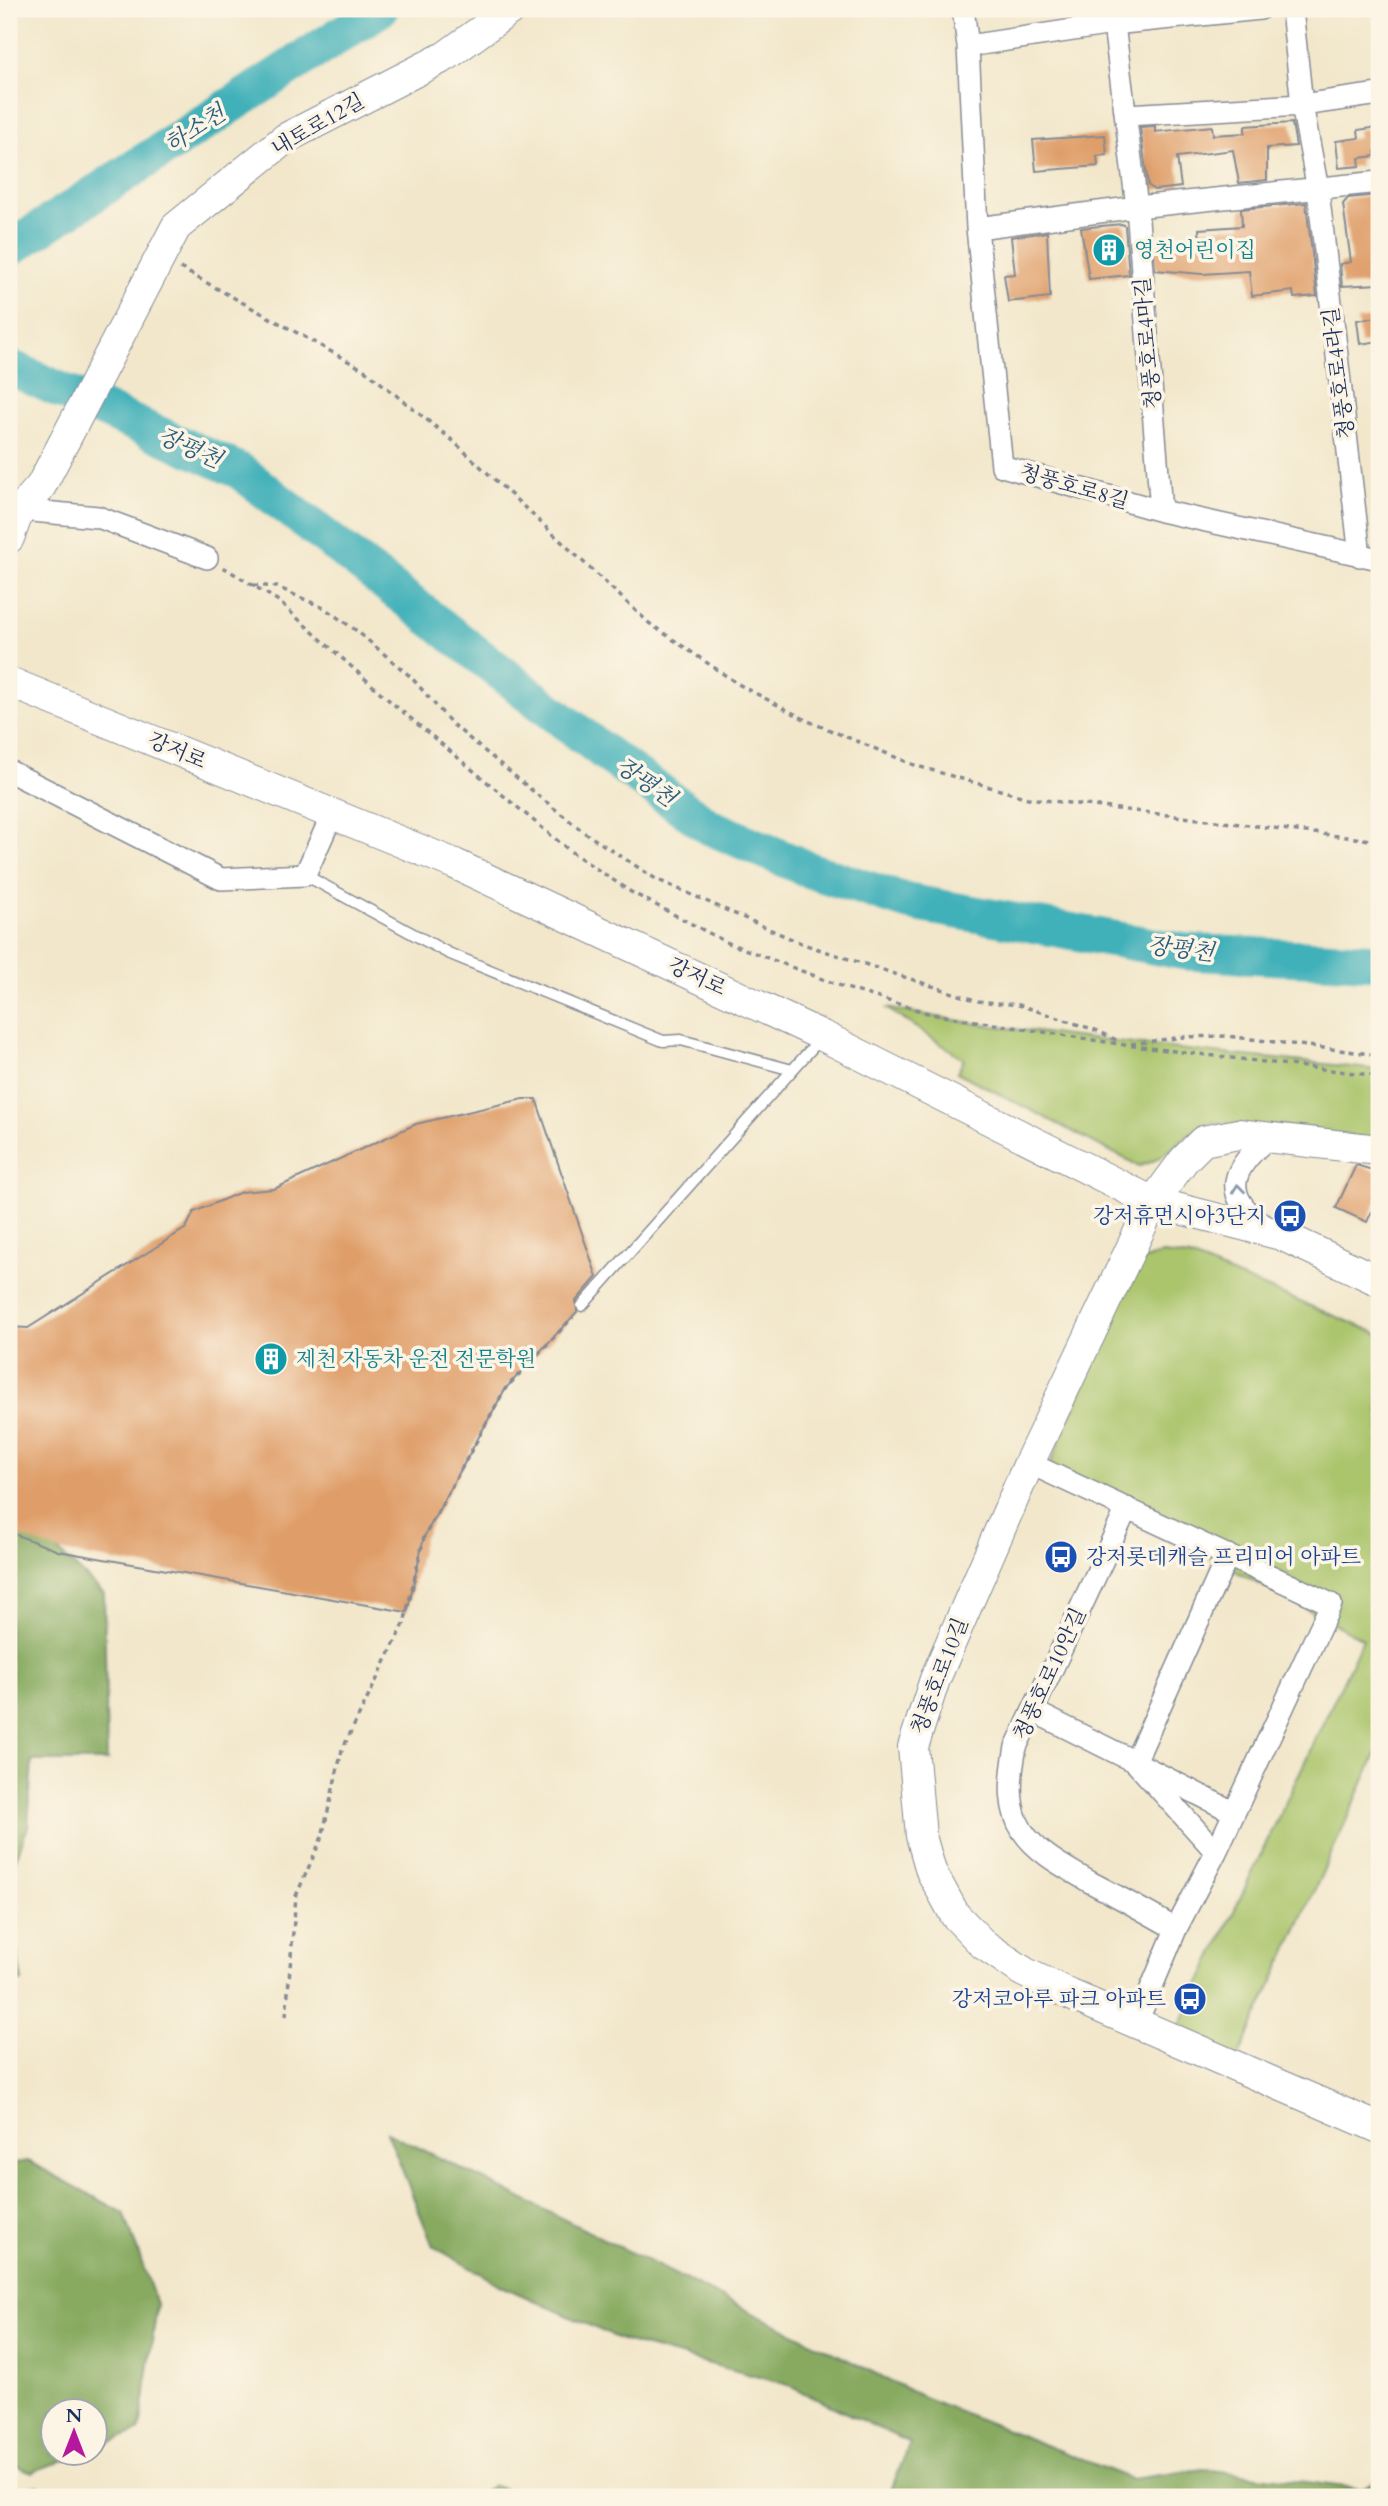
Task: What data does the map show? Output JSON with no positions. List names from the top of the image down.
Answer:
{
  "streets": {
    "street": [
      "내토로12길",
      "청풍호로4마길",
      "청풍호로4라길",
      "청풍호로8길",
      "강저로",
      "청풍호로10안길",
      "청풍호로10길"
    ]
  },
  "crossings": [
    ["청풍호로4마길", "청풍호로8길"],
    ["청풍호로4라길", "청풍호로8길"],
    ["강저로", "청풍호로10길"]
  ],
  "water": ["하소천", "장평천"],
  "places": {
    "building": ["영천어린이집", "제천 자동차 운전 전문학원"],
    "bus stop": ["강저휴먼시아3단지", "강저롯데캐슬 프리미어 아파트", "강저코아루 파크 아파트"]
  },
  "north": "top"
}
